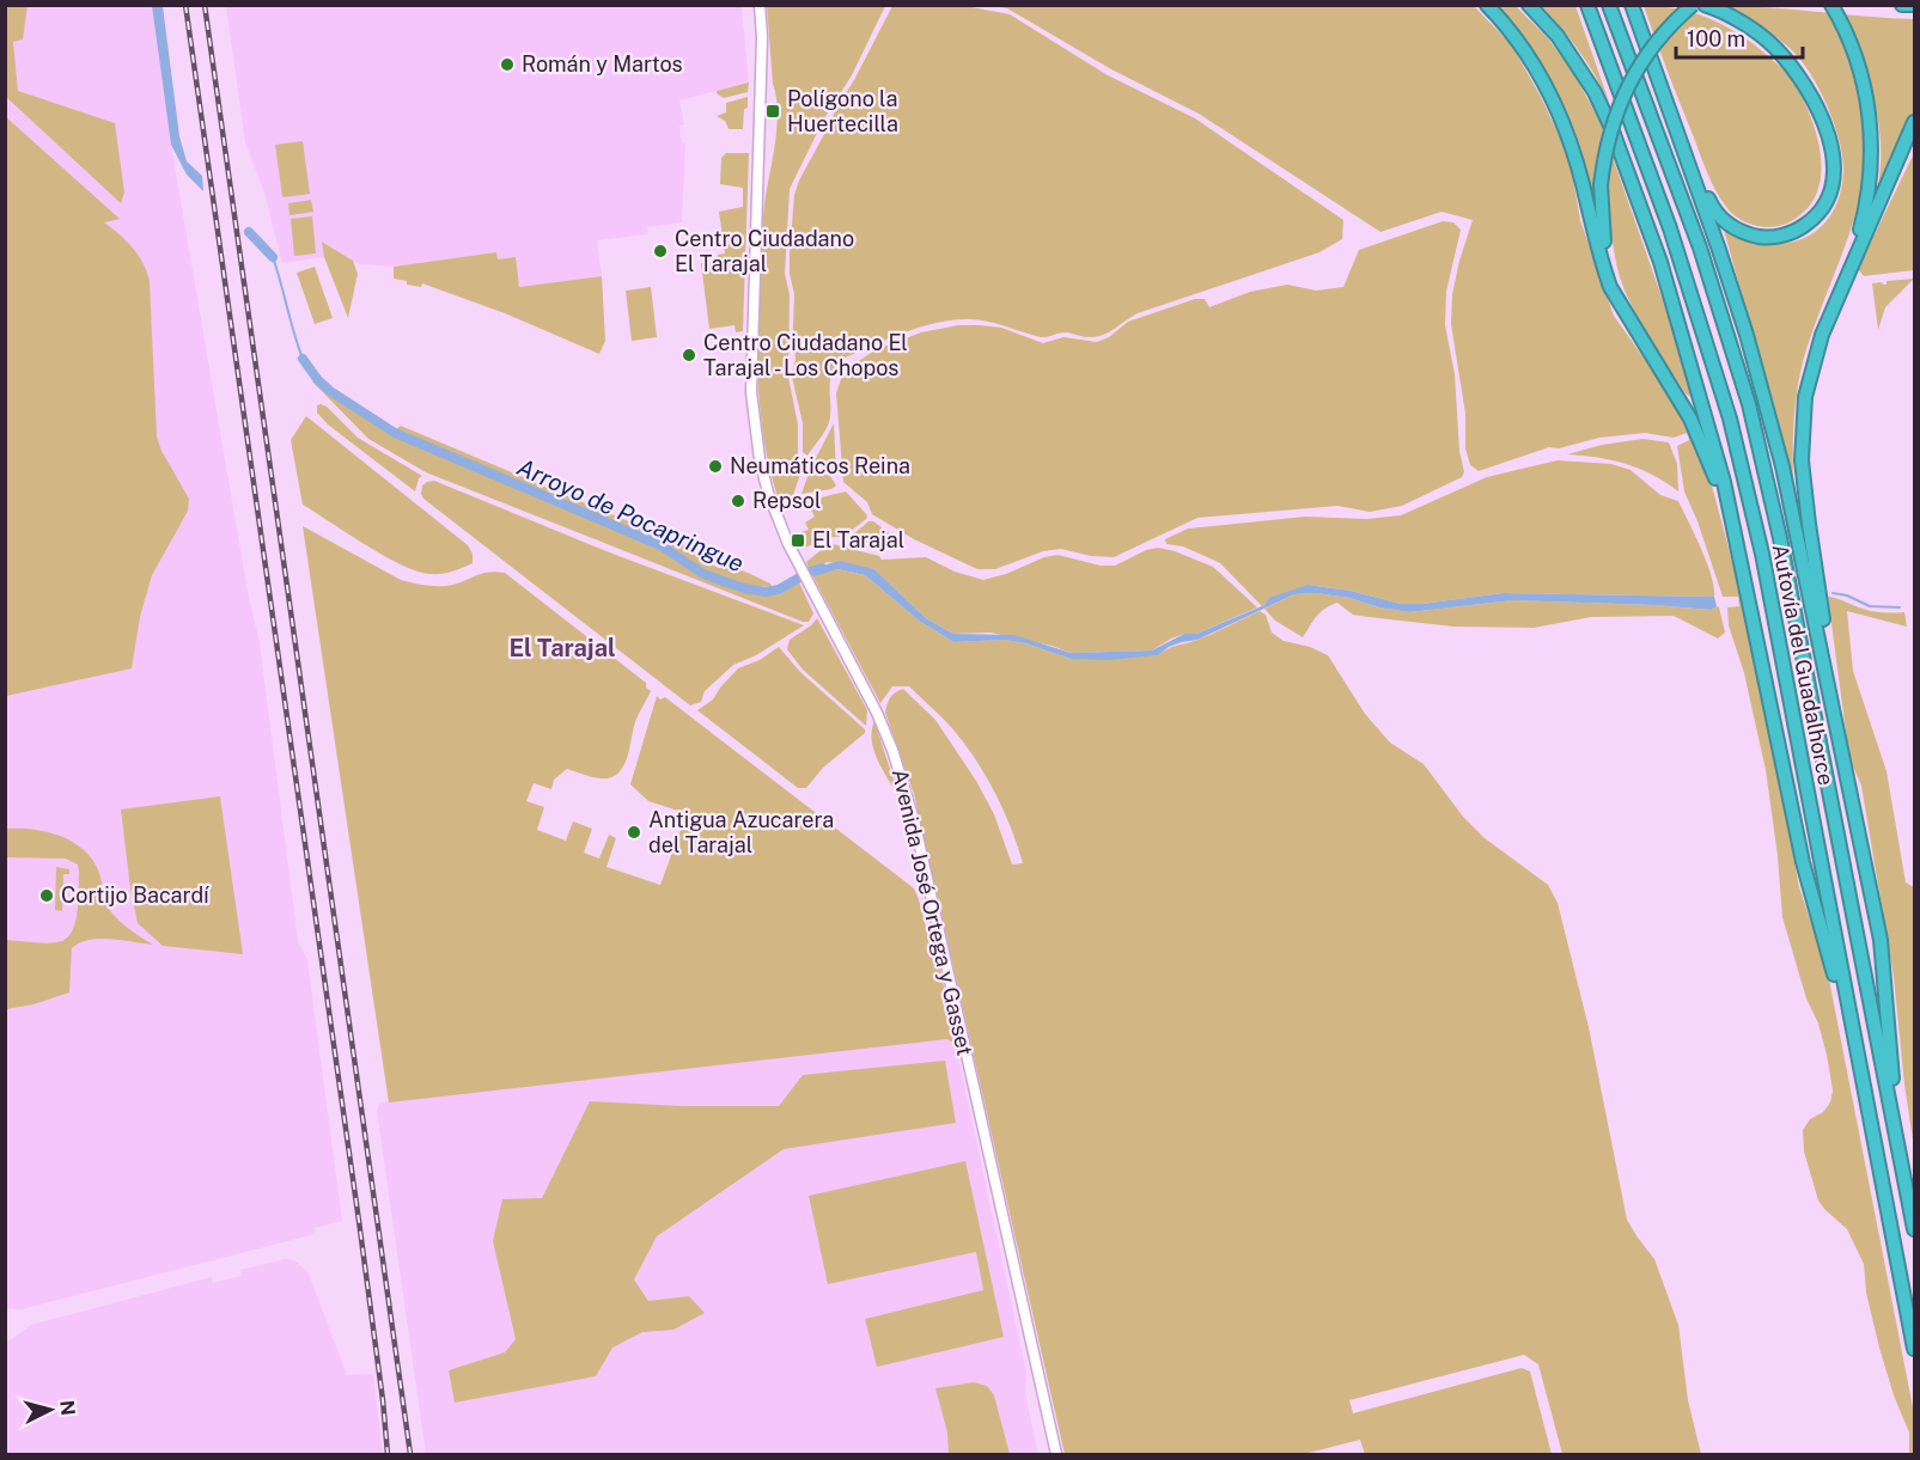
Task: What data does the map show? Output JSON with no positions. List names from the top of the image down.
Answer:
{
  "streets": {
    "highway": ["Autovía del Guadalhorce"],
    "main road": ["Avenida José Ortega y Gasset"]
  },
  "districts": ["El Tarajal"],
  "water": ["Arroyo de Pocapringue"],
  "places": {
    "other": [
      "Román y Martos",
      "Centro Ciudadano El Tarajal",
      "Centro Ciudadano El Tarajal - Los Chopos",
      "Neumáticos Reina",
      "Repsol",
      "Antigua Azucarera del Tarajal",
      "Cortijo Bacardí"
    ],
    "transit": ["Polígono la Huertecilla", "El Tarajal"]
  },
  "scale_bar": "100 m",
  "north": "right"
}
